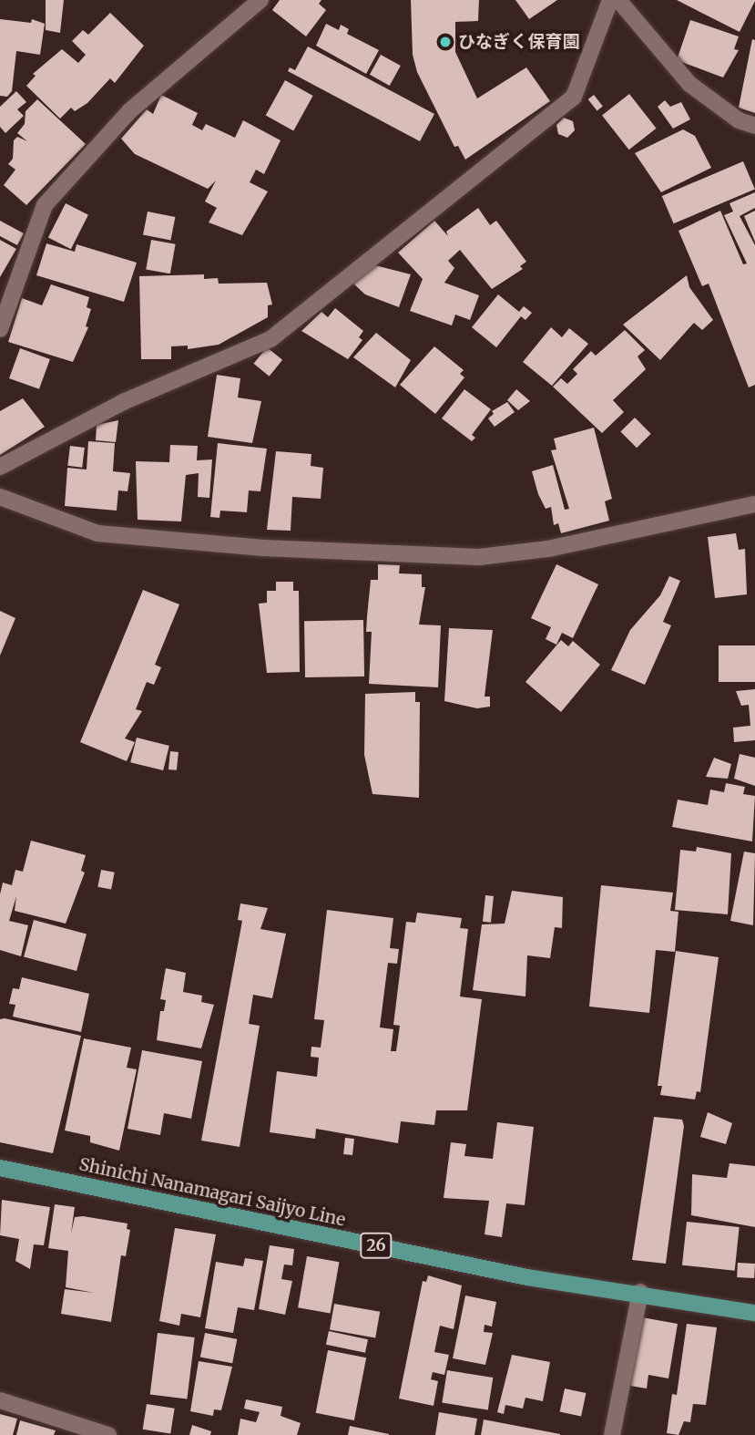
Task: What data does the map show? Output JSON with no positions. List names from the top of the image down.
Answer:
{
  "streets": {
    "main road": ["Shinichi Nanamagari Saijyo Line", "26"]
  },
  "places": ["ひなぎく保育園"]
}
